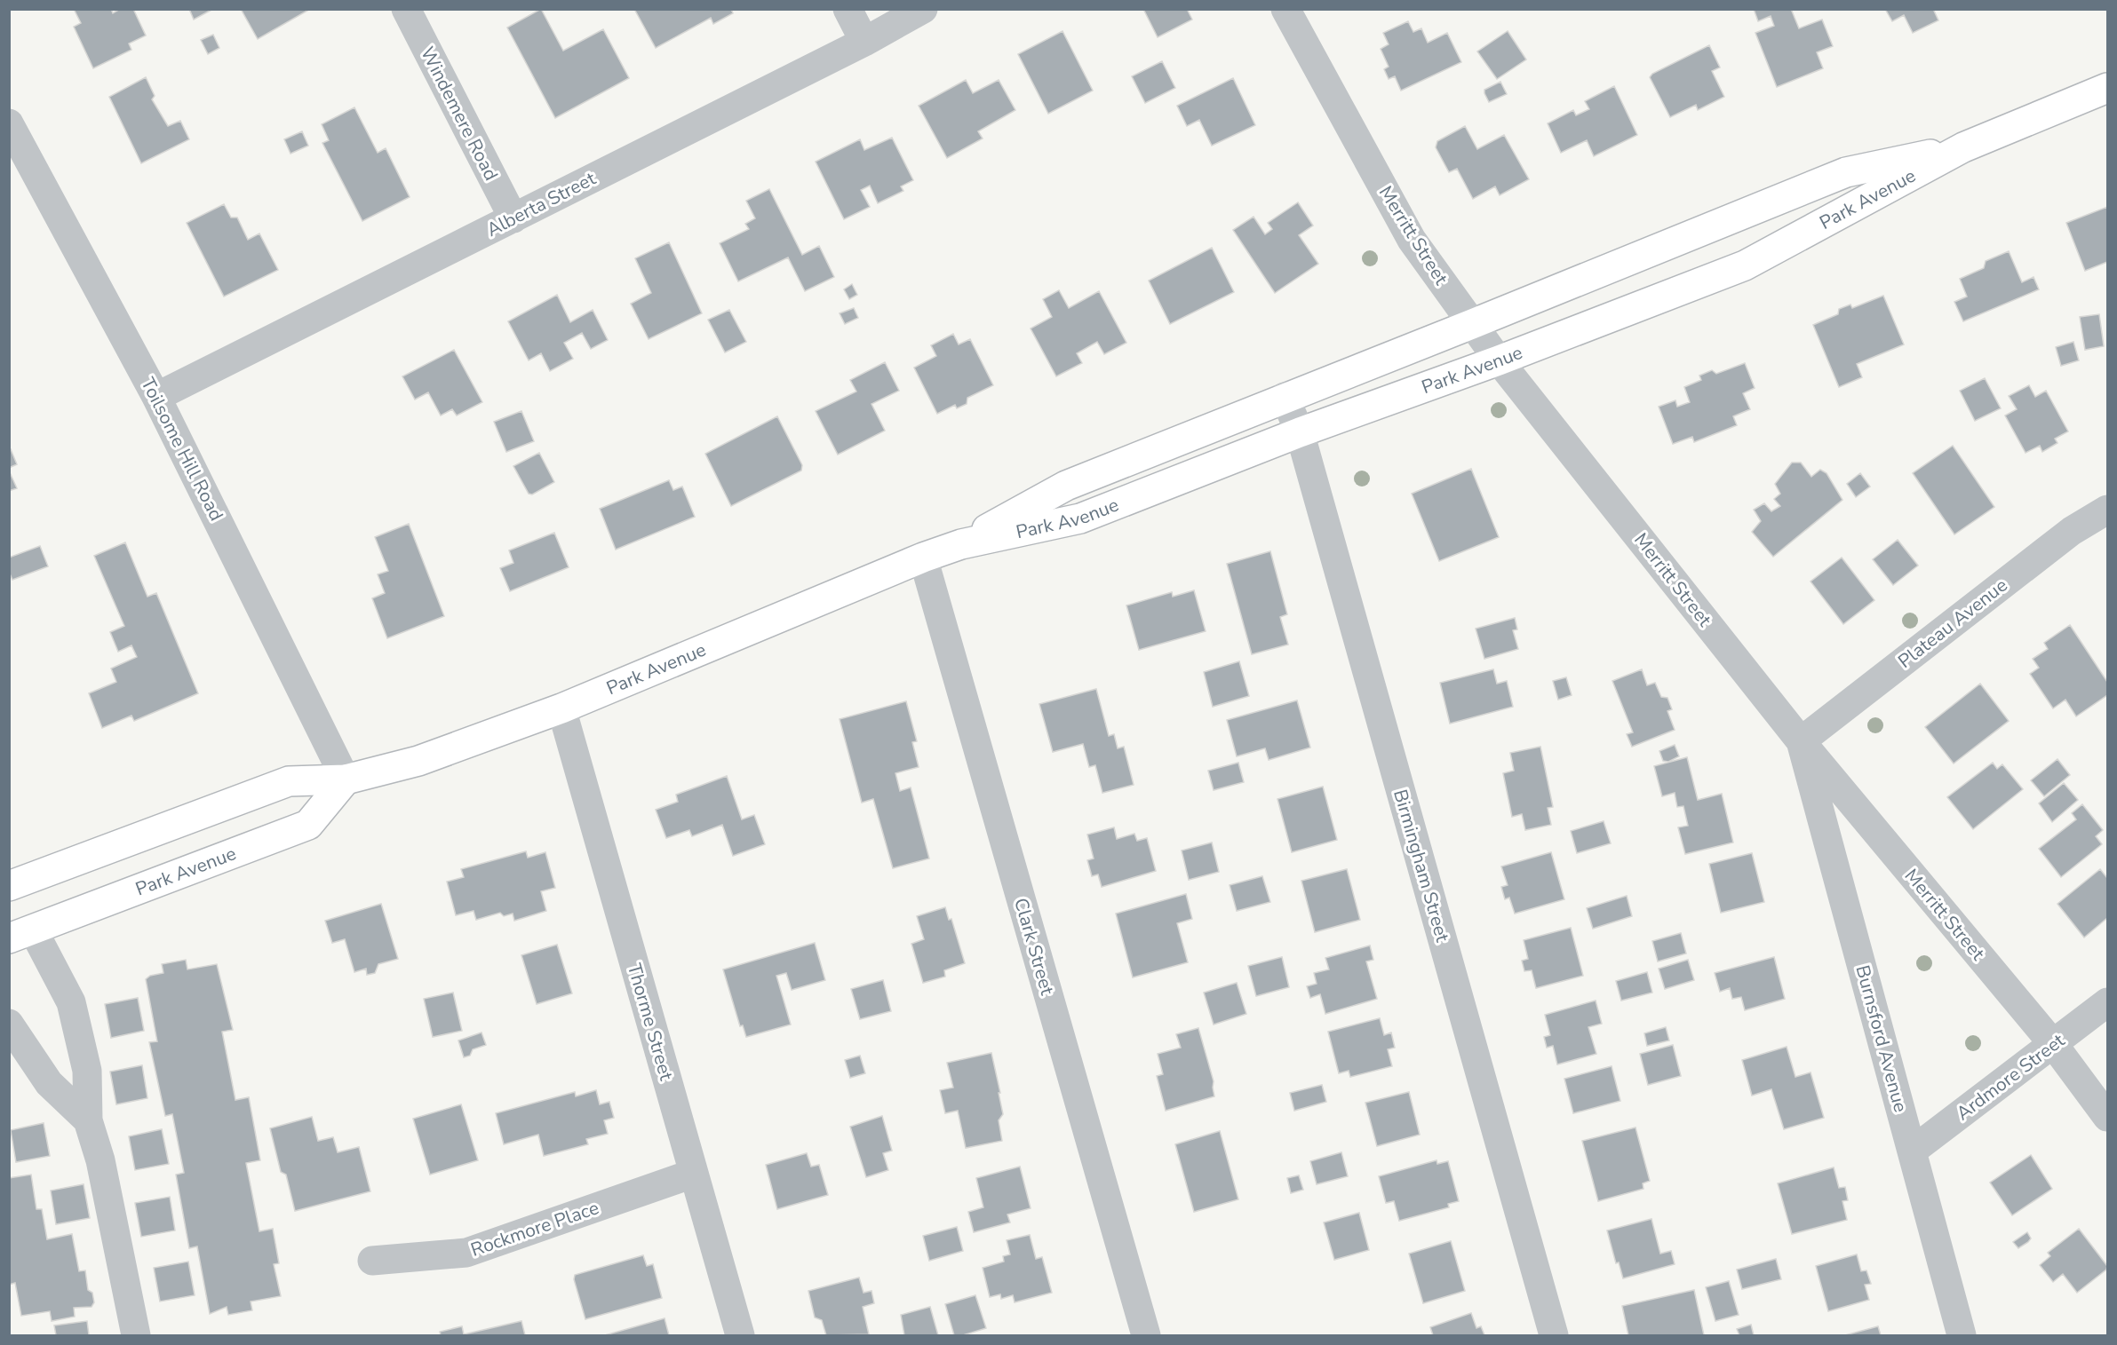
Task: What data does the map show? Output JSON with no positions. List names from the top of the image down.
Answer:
{
  "streets": {
    "main road": ["Park Avenue"],
    "street": [
      "Windemere Road",
      "Alberta Street",
      "Merritt Street",
      "Toilsome Hill Road",
      "Plateau Avenue",
      "Birmingham Street",
      "Clark Street",
      "Thorme Street",
      "Burnsford Avenue",
      "Ardmore Street",
      "Rockmore Place"
    ]
  },
  "crossings": [
    ["Windemere Road", "Alberta Street"],
    ["Park Avenue", "Merritt Street"],
    ["Park Avenue", "Toilsome Hill Road"],
    ["Park Avenue", "Birmingham Street"],
    ["Park Avenue", "Clark Street"],
    ["Park Avenue", "Thorme Street"],
    ["Alberta Street", "Toilsome Hill Road"],
    ["Merritt Street", "Plateau Avenue"],
    ["Merritt Street", "Burnsford Avenue"],
    ["Merritt Street", "Ardmore Street"],
    ["Plateau Avenue", "Burnsford Avenue"],
    ["Thorme Street", "Rockmore Place"],
    ["Burnsford Avenue", "Ardmore Street"]
  ]
}
